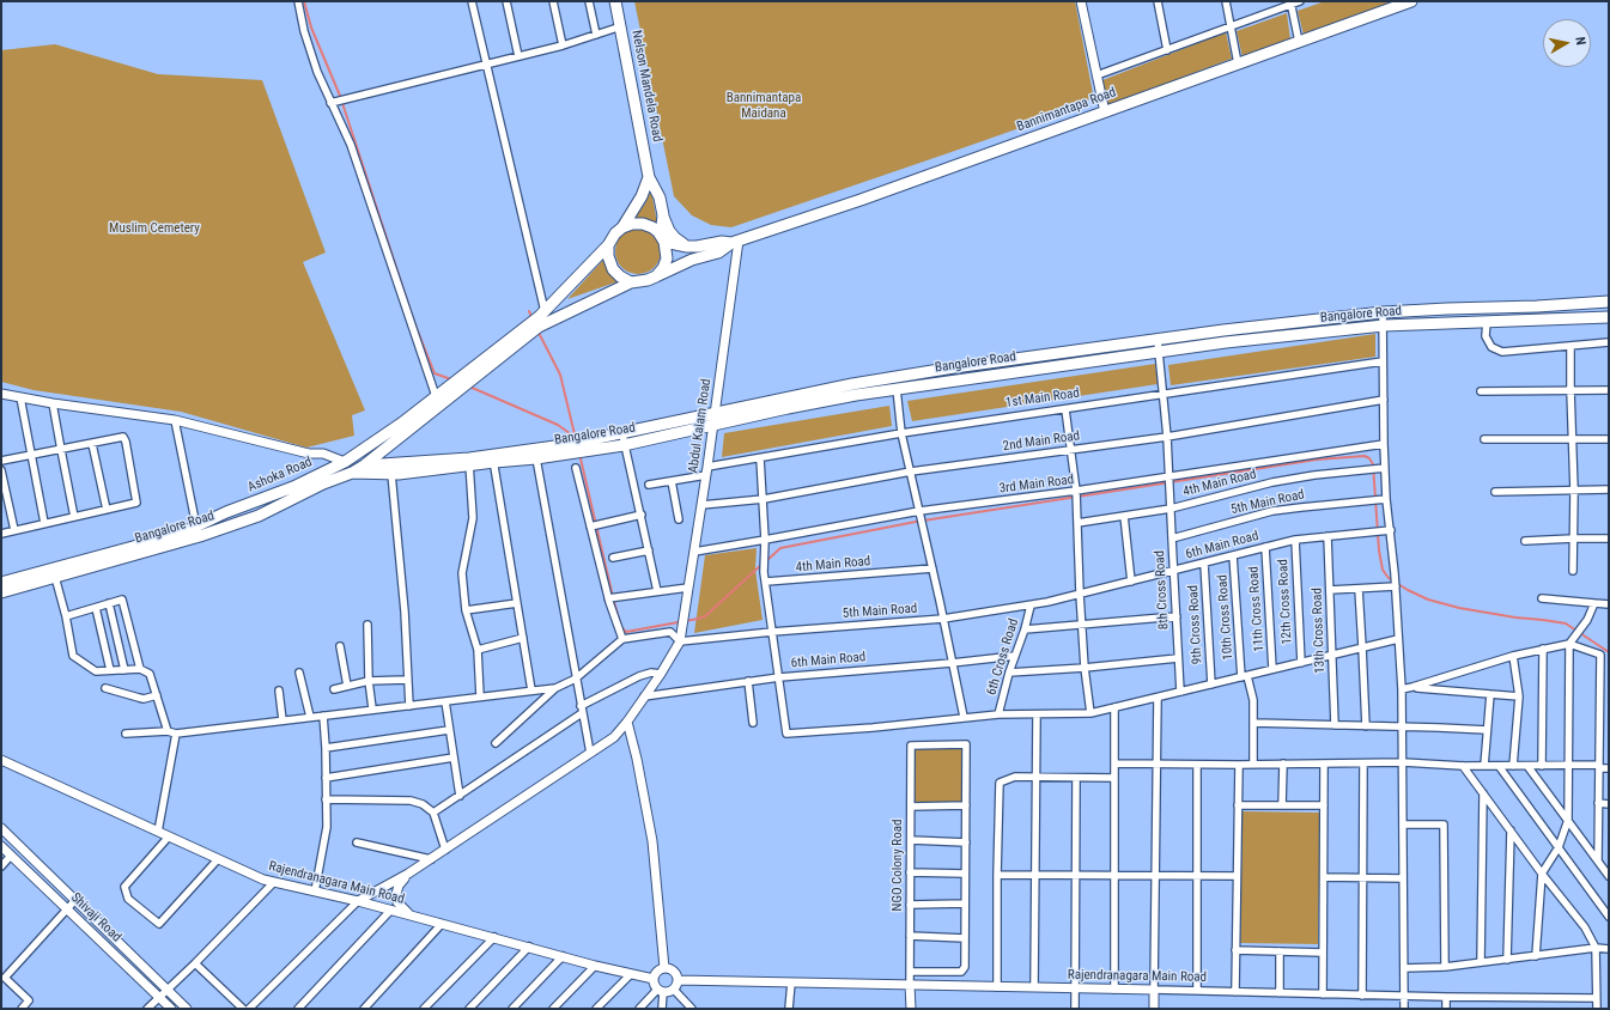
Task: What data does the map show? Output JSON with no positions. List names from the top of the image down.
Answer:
{
  "streets": {
    "main road": [
      "Nelson Mandela Road",
      "Bannimantapa Road",
      "Bangalore Road",
      "Ashoka Road"
    ],
    "street": [
      "1st Main Road",
      "Abdul Kalam Road",
      "2nd Main Road",
      "4th Main Road",
      "3rd Main Road",
      "5th Main Road",
      "6th Main Road",
      "8th Cross Road",
      "12th Cross Road",
      "11th Cross Road",
      "10th Cross Road",
      "9th Cross Road",
      "13th Cross Road",
      "6th Cross Road",
      "NGO Colony Road",
      "Rajendranagara Main Road",
      "Shivaji Road"
    ]
  },
  "crossings": [
    ["Bannimantapa Road", "Abdul Kalam Road"],
    ["Bangalore Road", "Abdul Kalam Road"],
    ["Bangalore Road", "Ashoka Road"],
    ["1st Main Road", "Abdul Kalam Road"],
    ["Abdul Kalam Road", "2nd Main Road"],
    ["Abdul Kalam Road", "3rd Main Road"],
    ["Abdul Kalam Road", "5th Main Road"],
    ["Abdul Kalam Road", "6th Main Road"],
    ["Abdul Kalam Road", "Rajendranagara Main Road"],
    ["4th Main Road", "8th Cross Road"],
    ["3rd Main Road", "8th Cross Road"],
    ["5th Main Road", "6th Main Road"],
    ["5th Main Road", "8th Cross Road"],
    ["5th Main Road", "6th Cross Road"],
    ["6th Main Road", "8th Cross Road"],
    ["6th Main Road", "12th Cross Road"],
    ["6th Main Road", "11th Cross Road"],
    ["6th Main Road", "10th Cross Road"],
    ["6th Main Road", "9th Cross Road"],
    ["6th Main Road", "13th Cross Road"],
    ["6th Main Road", "6th Cross Road"],
    ["NGO Colony Road", "Rajendranagara Main Road"]
  ],
  "parks": ["Bannimantapa Maidana", "Muslim Cemetery"],
  "north": "right"
}
